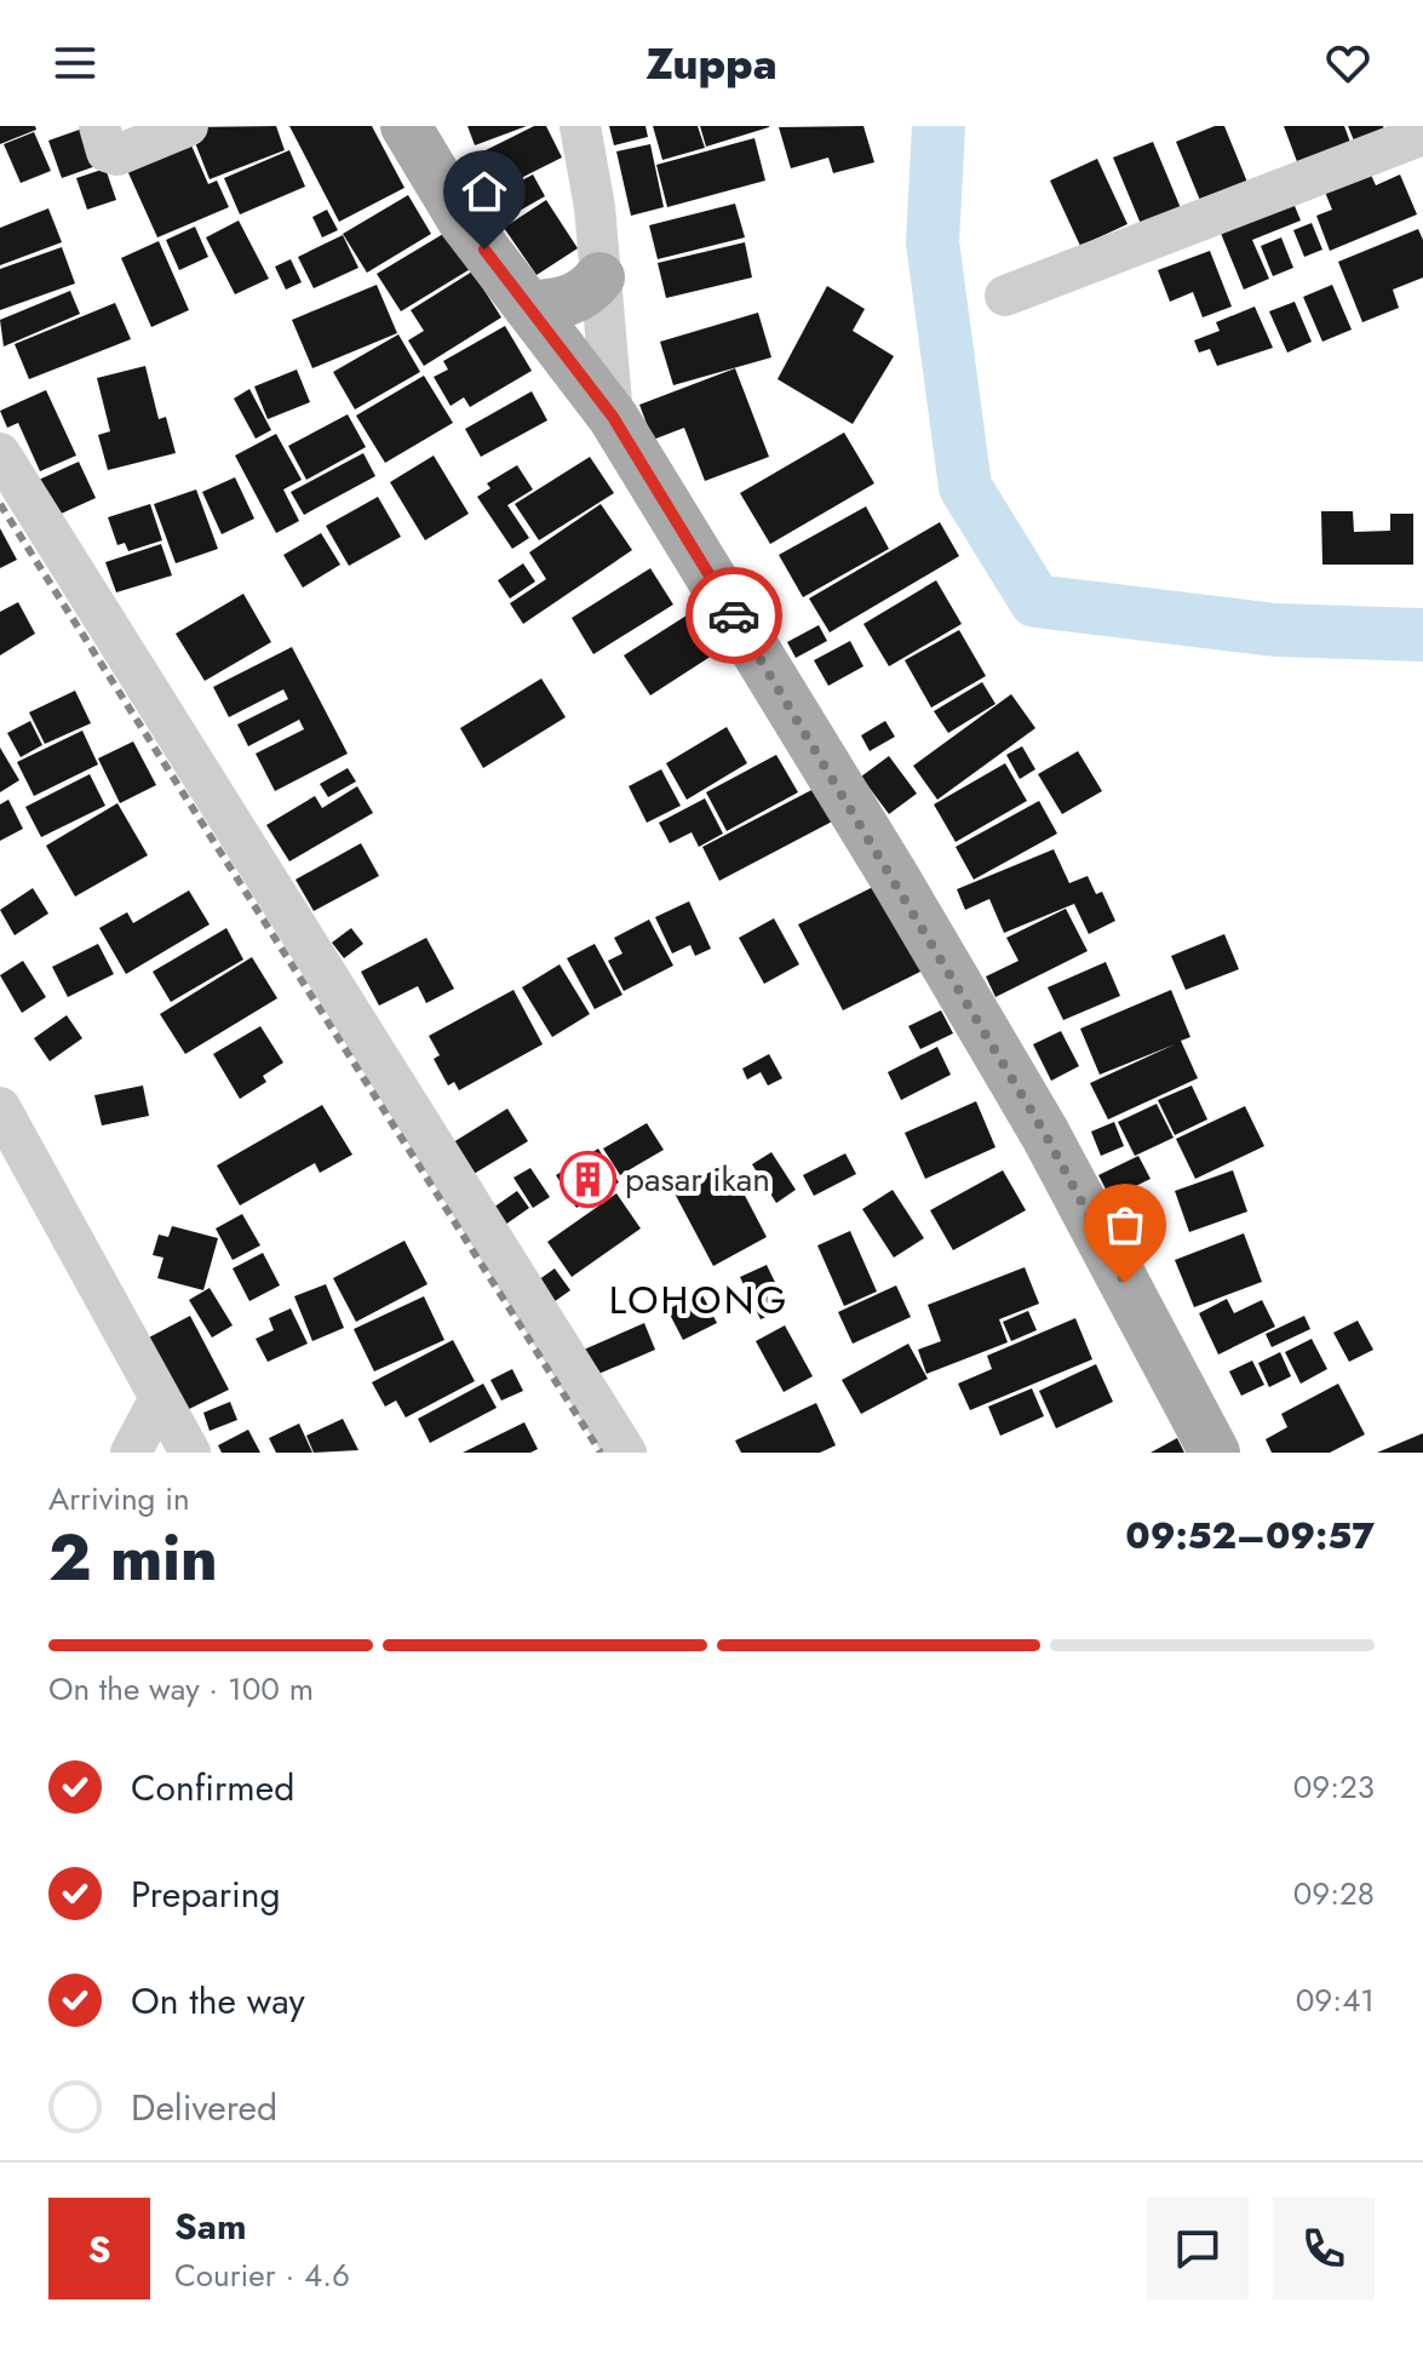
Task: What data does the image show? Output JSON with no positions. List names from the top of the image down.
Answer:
{
  "districts": ["LOHONG"],
  "places": {
    "building": ["pasar ikan"]
  },
  "page": {
    "header": "Zuppa",
    "heading": ["2 min", "Arriving in", "09:52–09:57"],
    "panel": ["Sam", "Courier · 4.6"],
    "bar": "On the way · 100 m",
    "list": [
      ["Confirmed", "09:23"],
      ["Preparing", "09:28"],
      ["On the way", "09:41"],
      "Delivered"
    ],
    "round": "S"
  }
}
